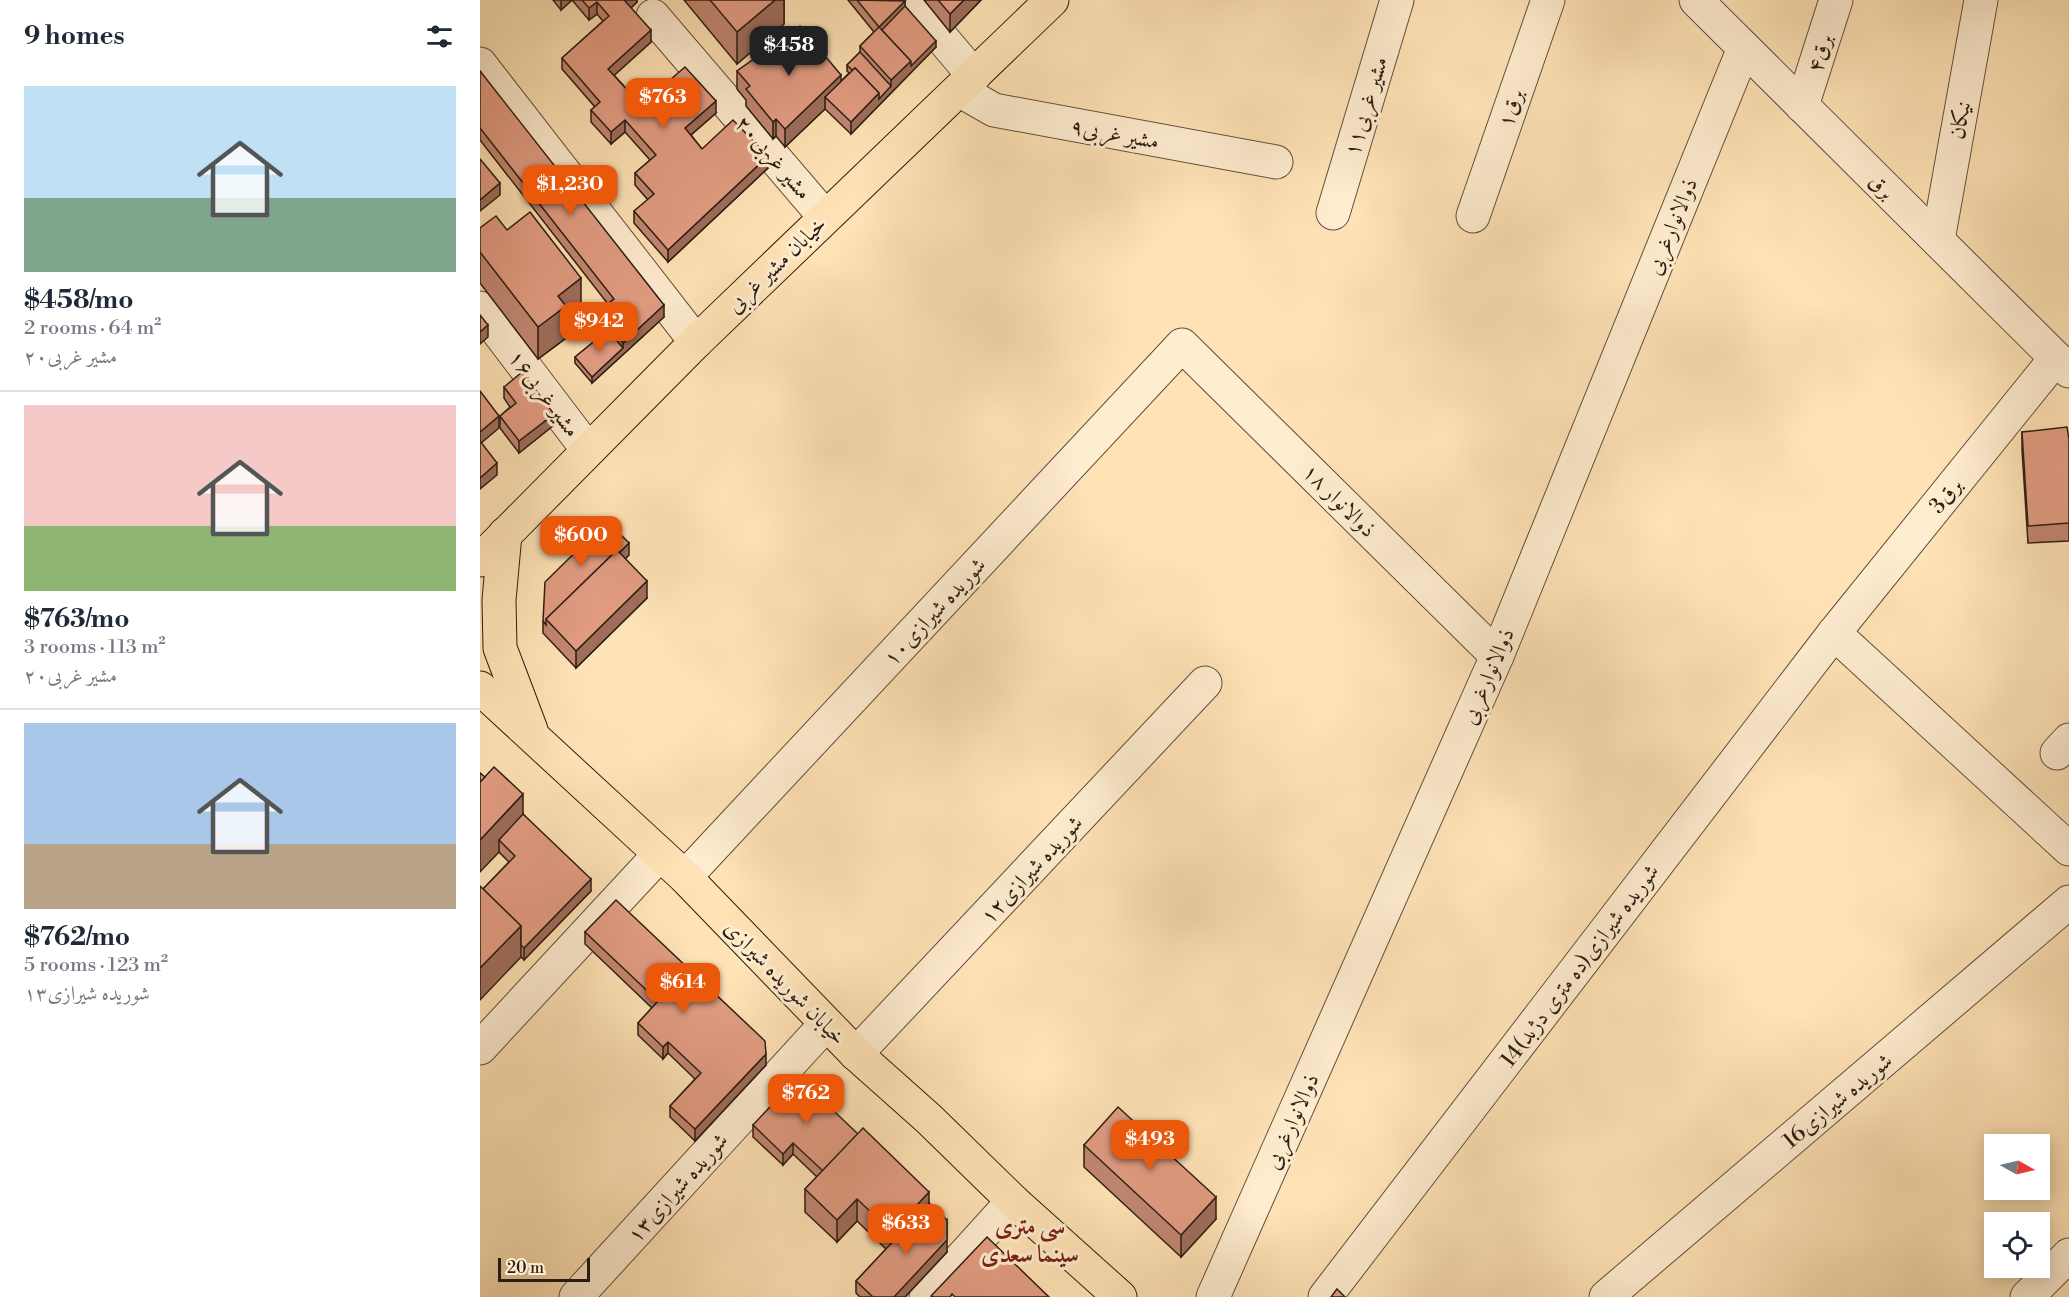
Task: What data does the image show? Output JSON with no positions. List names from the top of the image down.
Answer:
{
  "streets": {
    "main road": ["خیابان مشیر غربی", "خیابان شوریده شیرازی"],
    "street": [
      "برق۴",
      "مشیر غربی۱۱",
      "برق۱",
      "نیکان",
      "مشیر غربی۹",
      "مشیر غربی۲۰",
      "برق",
      "ذوالانوارغربی",
      "مشیر غربی۱۶",
      "3برق",
      "ذوالانوار ۱۸",
      "۱۰شوریده شیرازی",
      "شوریده شیرازی۱۲",
      "14شوریده شیرازی(ده متری دژبد)",
      "شوریده شیرازی16",
      "شوریده شیرازی۱۳"
    ]
  },
  "crossings": [
    ["برق۴", "برق"],
    ["نیکان", "برق"],
    ["مشیر غربی۹", "خیابان مشیر غربی"],
    ["مشیر غربی۲۰", "خیابان مشیر غربی"],
    ["برق", "ذوالانوارغربی"],
    ["برق", "3برق"],
    ["ذوالانوارغربی", "ذوالانوار ۱۸"],
    ["خیابان مشیر غربی", "مشیر غربی۱۶"],
    ["3برق", "14شوریده شیرازی(ده متری دژبد)"],
    ["ذوالانوار ۱۸", "۱۰شوریده شیرازی"],
    ["۱۰شوریده شیرازی", "خیابان شوریده شیرازی"],
    ["شوریده شیرازی۱۲", "خیابان شوریده شیرازی"],
    ["خیابان شوریده شیرازی", "شوریده شیرازی۱۳"]
  ],
  "districts": ["سی متری سینما سعدی"],
  "scale_bar": "20 m",
  "north": "right",
  "page": {
    "heading": "9 homes",
    "price": [
      "$458",
      "$763",
      "$1,230",
      "$942",
      "$600",
      "$614",
      "$762",
      "$493",
      "$633"
    ],
    "list": [
      {
        "name": "$458/mo",
        "note": "2 rooms · 64 m² · مشیر غربی۲۰"
      },
      {
        "name": "$763/mo",
        "note": "3 rooms · 113 m² · مشیر غربی۲۰"
      },
      {
        "name": "$762/mo",
        "note": "5 rooms · 123 m² · شوریده شیرازی۱۳"
      }
    ],
    "scale": "20 m"
  }
}
